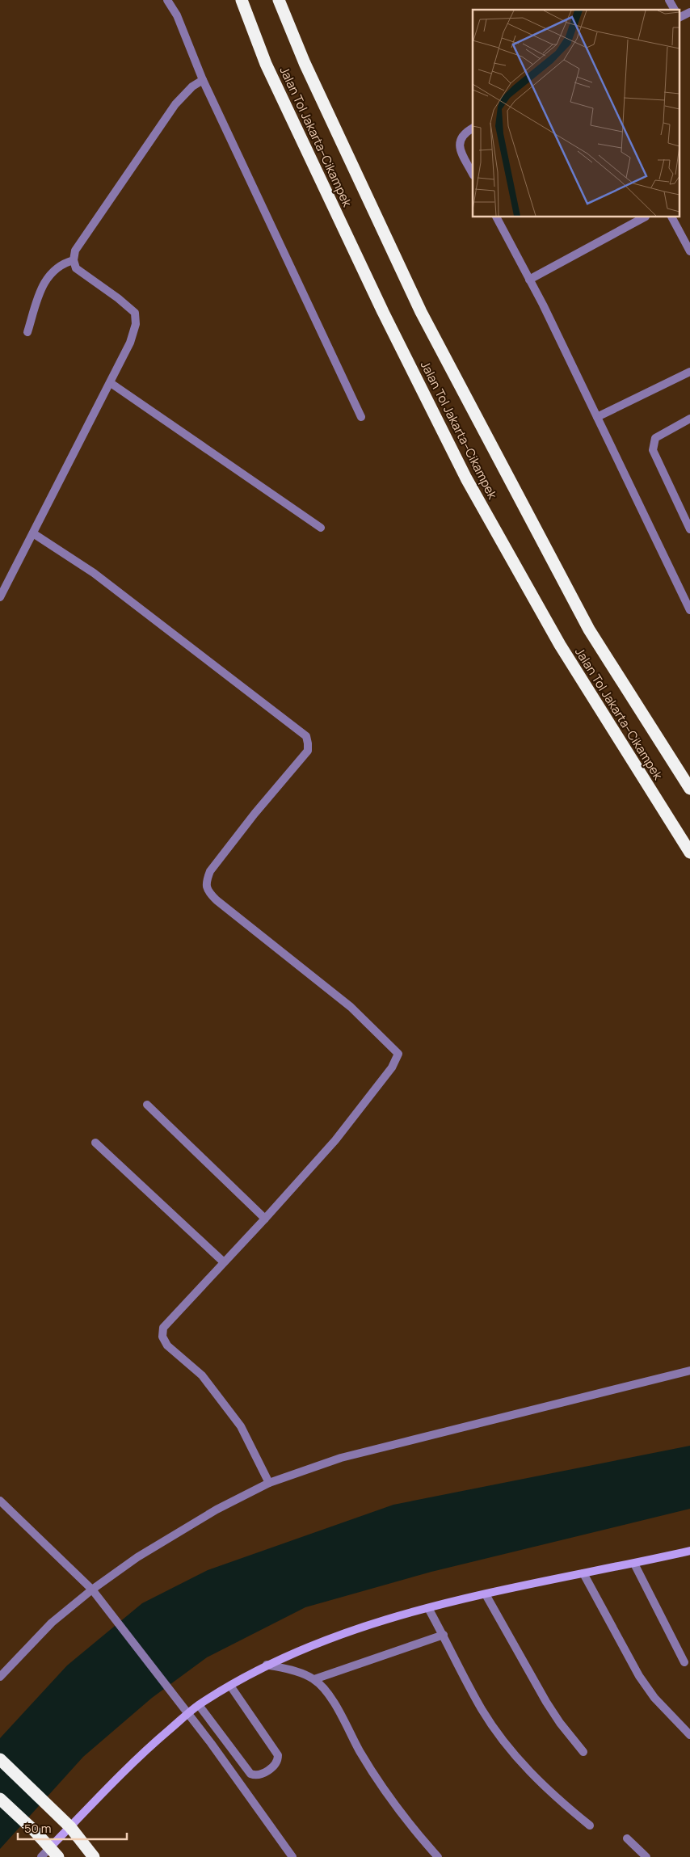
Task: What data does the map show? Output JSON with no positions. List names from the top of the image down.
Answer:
{
  "streets": {
    "highway": ["Jalan Tol Jakarta–Cikampek"]
  },
  "scale_bar": "50 m"
}
